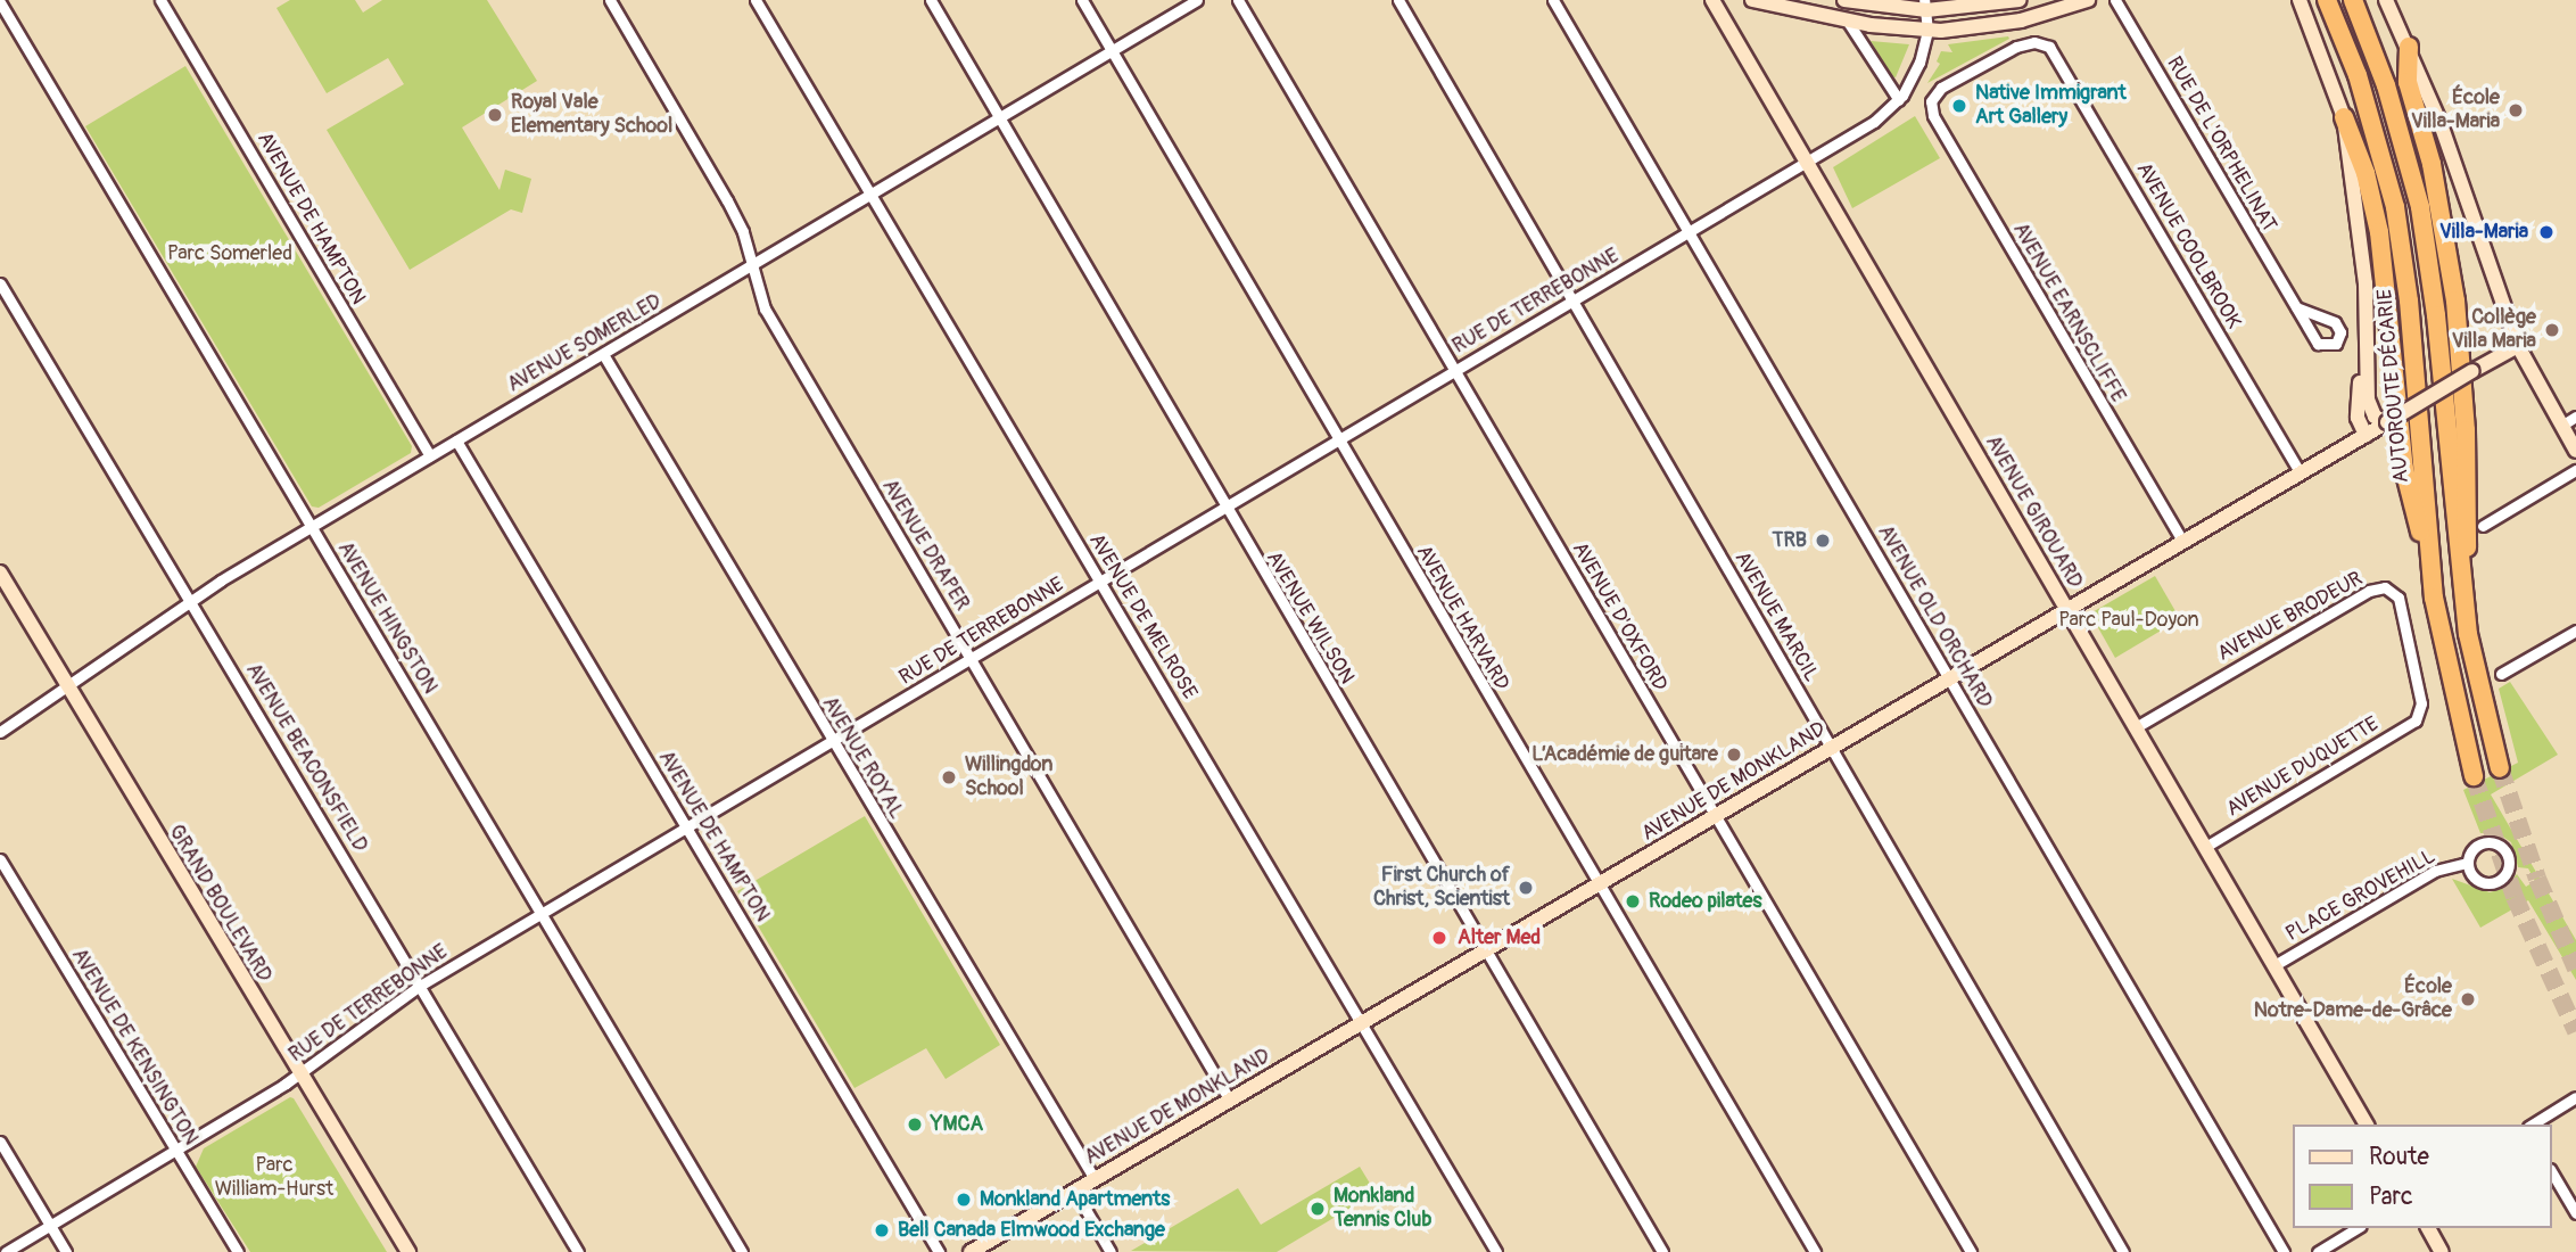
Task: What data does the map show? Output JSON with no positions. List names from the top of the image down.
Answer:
{
  "streets": {
    "highway": ["AUTOROUTE DÉCARIE"],
    "street": [
      "RUE DE L'ORPHELINAT",
      "AVENUE DE HAMPTON",
      "AVENUE COOLBROOK",
      "RUE DE TERREBONNE",
      "AVENUE EARNSCLIFFE",
      "AVENUE SOMERLED",
      "AVENUE GIROUARD",
      "AVENUE DRAPER",
      "AVENUE DE MELROSE",
      "AVENUE D'OXFORD",
      "AVENUE MARCIL",
      "AVENUE OLD ORCHARD",
      "AVENUE BRODEUR",
      "AVENUE HINGSTON",
      "AVENUE WILSON",
      "AVENUE HARVARD",
      "AVENUE BEACONSFIELD",
      "AVENUE ROYAL",
      "AVENUE DUQUETTE",
      "AVENUE DE MONKLAND",
      "PLACE GROVEHILL",
      "GRAND BOULEVARD",
      "AVENUE DE KENSINGTON"
    ]
  },
  "crossings": [
    ["AVENUE DE HAMPTON", "RUE DE TERREBONNE"],
    ["AVENUE DE HAMPTON", "AVENUE SOMERLED"],
    ["AVENUE COOLBROOK", "AVENUE EARNSCLIFFE"],
    ["AVENUE COOLBROOK", "AVENUE DE MONKLAND"],
    ["RUE DE TERREBONNE", "AVENUE GIROUARD"],
    ["RUE DE TERREBONNE", "AVENUE DRAPER"],
    ["RUE DE TERREBONNE", "AVENUE DE MELROSE"],
    ["RUE DE TERREBONNE", "AVENUE D'OXFORD"],
    ["RUE DE TERREBONNE", "AVENUE MARCIL"],
    ["RUE DE TERREBONNE", "AVENUE OLD ORCHARD"],
    ["RUE DE TERREBONNE", "AVENUE HINGSTON"],
    ["RUE DE TERREBONNE", "AVENUE WILSON"],
    ["RUE DE TERREBONNE", "AVENUE HARVARD"],
    ["RUE DE TERREBONNE", "AVENUE BEACONSFIELD"],
    ["RUE DE TERREBONNE", "AVENUE ROYAL"],
    ["RUE DE TERREBONNE", "GRAND BOULEVARD"],
    ["RUE DE TERREBONNE", "AVENUE DE KENSINGTON"],
    ["AVENUE EARNSCLIFFE", "AVENUE DE MONKLAND"],
    ["AVENUE SOMERLED", "AVENUE DRAPER"],
    ["AVENUE SOMERLED", "AVENUE DE MELROSE"],
    ["AVENUE SOMERLED", "AVENUE HINGSTON"],
    ["AVENUE SOMERLED", "AVENUE WILSON"],
    ["AVENUE SOMERLED", "AVENUE HARVARD"],
    ["AVENUE SOMERLED", "AVENUE BEACONSFIELD"],
    ["AVENUE SOMERLED", "AVENUE ROYAL"],
    ["AVENUE SOMERLED", "GRAND BOULEVARD"],
    ["AVENUE GIROUARD", "AVENUE BRODEUR"],
    ["AVENUE GIROUARD", "AVENUE DUQUETTE"],
    ["AVENUE GIROUARD", "AVENUE DE MONKLAND"],
    ["AVENUE GIROUARD", "PLACE GROVEHILL"],
    ["AVENUE DRAPER", "AVENUE DE MONKLAND"],
    ["AVENUE DE MELROSE", "AVENUE DE MONKLAND"],
    ["AVENUE D'OXFORD", "AVENUE DE MONKLAND"],
    ["AVENUE MARCIL", "AVENUE DE MONKLAND"],
    ["AVENUE OLD ORCHARD", "AVENUE DE MONKLAND"],
    ["AVENUE BRODEUR", "AVENUE DUQUETTE"],
    ["AVENUE WILSON", "AVENUE DE MONKLAND"],
    ["AVENUE HARVARD", "AVENUE DE MONKLAND"],
    ["AVENUE ROYAL", "AVENUE DE MONKLAND"]
  ],
  "parks": ["Parc Somerled", "Parc Paul-Doyon", "Parc William-Hurst"],
  "places": [
    "Native Immigrant Art Gallery",
    "École Villa-Maria",
    "Royal Vale Elementary School",
    "Villa-Maria",
    "Collège Villa Maria",
    "TRB",
    "L’Académie de guitare",
    "Willingdon School",
    "First Church of Christ, Scientist",
    "Rodeo pilates",
    "Alter Med",
    "École Notre-Dame-de-Grâce",
    "YMCA",
    "Monkland Apartments",
    "Monkland Tennis Club",
    "Bell Canada Elmwood Exchange"
  ],
  "legend": ["Route", "Parc"]
}
